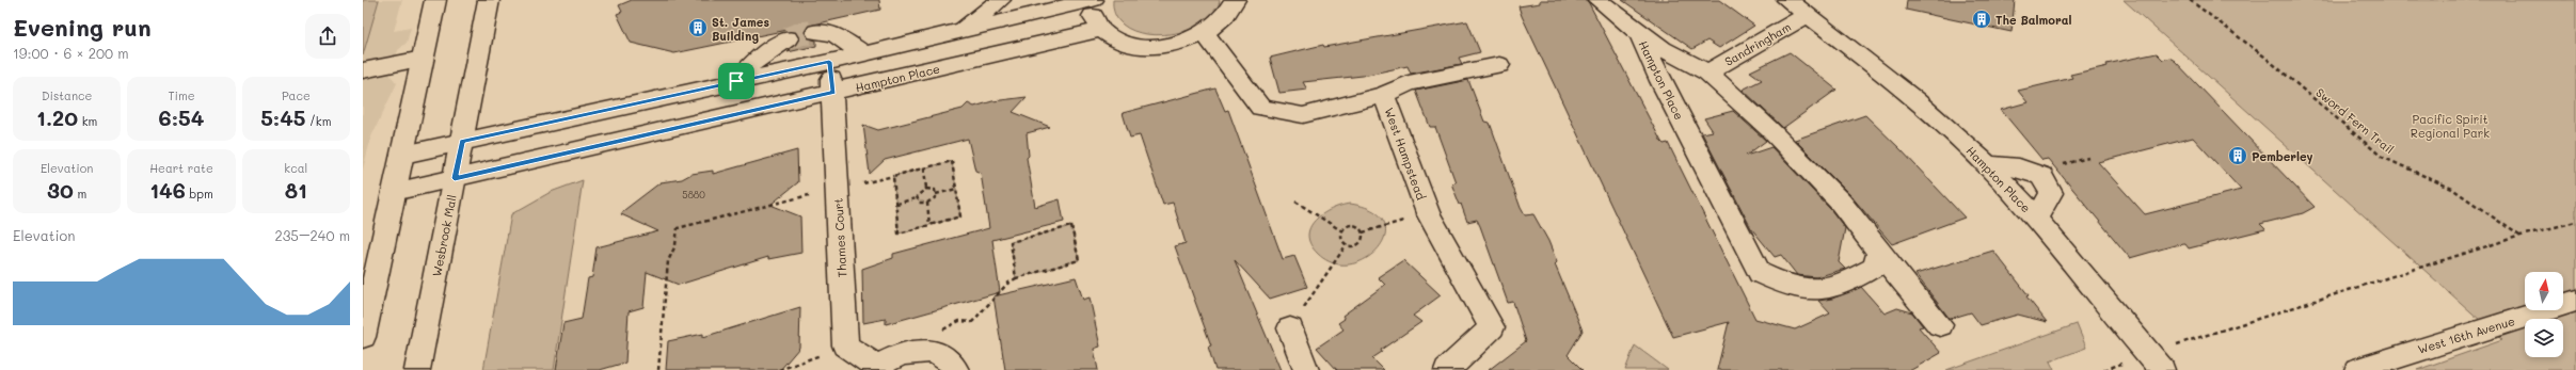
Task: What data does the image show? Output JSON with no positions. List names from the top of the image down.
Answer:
{
  "streets": {
    "street": [
      "Sandringham",
      "Hampton Place",
      "West Hampstead",
      "Wesbrook Mall",
      "Thames Court",
      "West 16th Avenue"
    ],
    "path": ["Sword Fern Trail"]
  },
  "crossings": [
    ["Sandringham", "Hampton Place"],
    ["Hampton Place", "Wesbrook Mall"],
    ["Hampton Place", "Thames Court"]
  ],
  "parks": ["Pacific Spirit Regional Park"],
  "places": {
    "building": ["The Balmoral", "St. James Building", "Pemberley"]
  },
  "house_numbers": ["5880"],
  "north": "top",
  "page": {
    "heading": ["Evening run", "19:00 · 6 × 200 m"],
    "stats": [
      ["Distance", "1.20 km"],
      ["Time", "6:54"],
      ["Pace", "5:45 /km"],
      ["Elevation", "30 m"],
      ["Heart rate", "146 bpm"],
      ["kcal", "81"]
    ],
    "chart": ["Elevation", "235–240 m"]
  }
}
